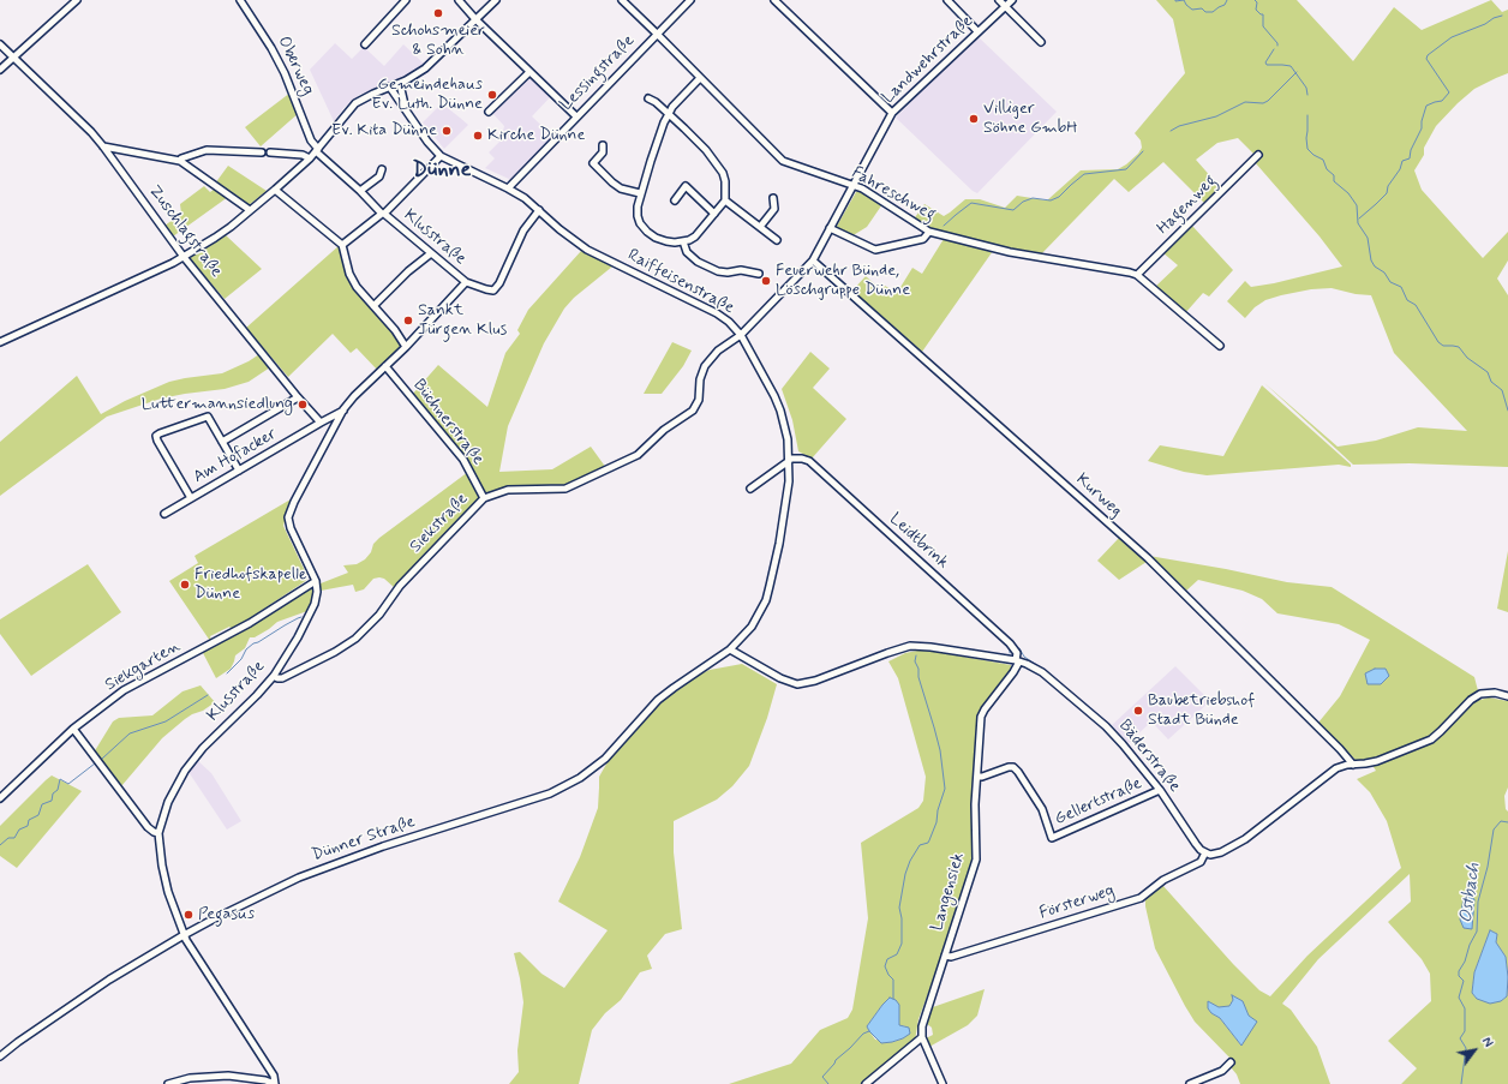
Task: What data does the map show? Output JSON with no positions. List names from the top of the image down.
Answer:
{
  "streets": {
    "street": [
      "Landwehrstraße",
      "Oberweg",
      "Lessingstraße",
      "Fahreschweg",
      "Hagenweg",
      "Zuschlagstraße",
      "Klusstraße",
      "Raiffeisenstraße",
      "Büchnerstraße",
      "Am Hofacker",
      "Kurweg",
      "Siekstraße",
      "Leidtbrink",
      "Siekgarten",
      "Bäderstraße",
      "Gellertstraße",
      "Dünner Straße",
      "Langensiek",
      "Försterweg"
    ]
  },
  "crossings": [
    ["Landwehrstraße", "Fahreschweg"],
    ["Landwehrstraße", "Raiffeisenstraße"],
    ["Landwehrstraße", "Kurweg"],
    ["Landwehrstraße", "Siekstraße"],
    ["Lessingstraße", "Fahreschweg"],
    ["Lessingstraße", "Raiffeisenstraße"],
    ["Fahreschweg", "Hagenweg"],
    ["Zuschlagstraße", "Am Hofacker"],
    ["Klusstraße", "Raiffeisenstraße"],
    ["Klusstraße", "Büchnerstraße"],
    ["Klusstraße", "Siekstraße"],
    ["Klusstraße", "Siekgarten"],
    ["Klusstraße", "Dünner Straße"],
    ["Raiffeisenstraße", "Siekstraße"],
    ["Raiffeisenstraße", "Leidtbrink"],
    ["Raiffeisenstraße", "Bäderstraße"],
    ["Raiffeisenstraße", "Dünner Straße"],
    ["Büchnerstraße", "Siekstraße"],
    ["Leidtbrink", "Bäderstraße"],
    ["Leidtbrink", "Langensiek"],
    ["Bäderstraße", "Gellertstraße"],
    ["Bäderstraße", "Dünner Straße"],
    ["Bäderstraße", "Langensiek"],
    ["Bäderstraße", "Försterweg"],
    ["Gellertstraße", "Langensiek"],
    ["Langensiek", "Försterweg"]
  ],
  "districts": ["Dünne"],
  "water": ["Ostbach"],
  "places": [
    "Schohsmeier & Sohn",
    "Gemeindehaus Ev. Luth. Dünne",
    "Villiger Söhne GmbH",
    "Ev. Kita Dünne",
    "Kirche Dünne",
    "Feuerwehr Bünde, Löschgruppe Dünne",
    "Sankt Jürgen Klus",
    "Luttermannsiedlung",
    "Friedhofskapelle Dünne",
    "Baubetriebshof Stadt Bünde",
    "Pegasus"
  ],
  "north": "top right"
}
